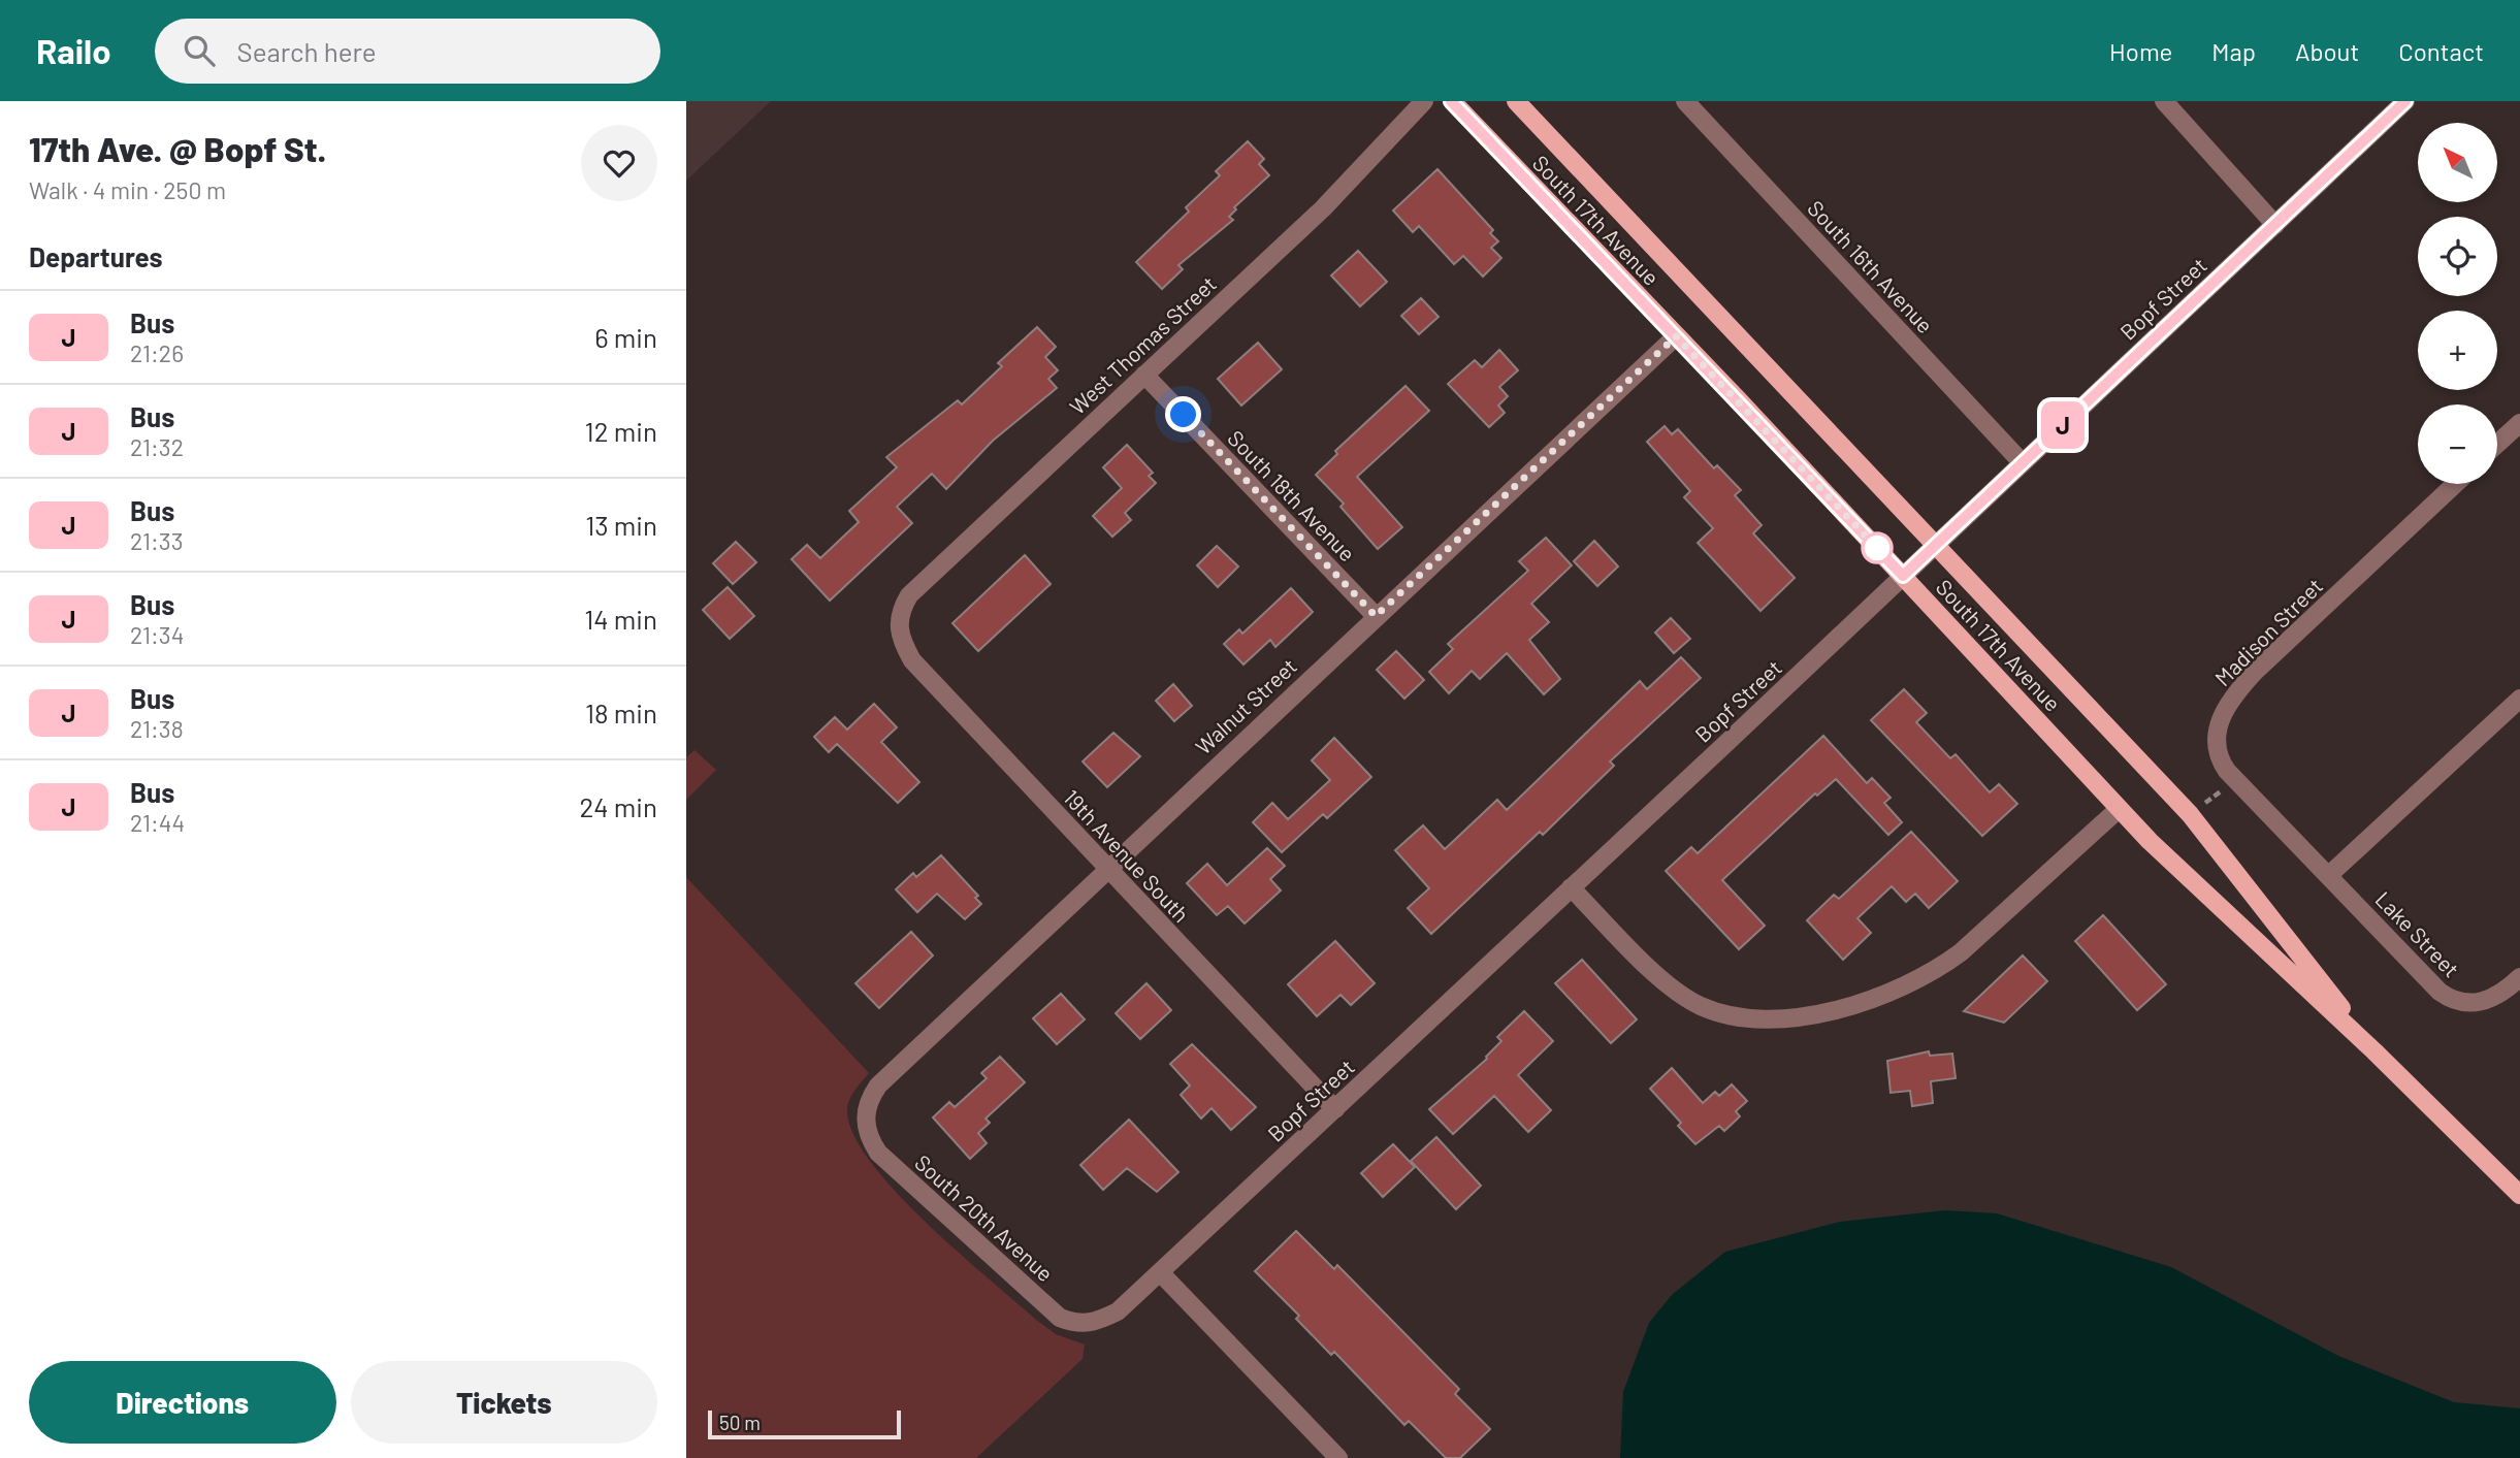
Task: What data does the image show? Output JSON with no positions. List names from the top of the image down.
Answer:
{
  "streets": {
    "main road": ["South 17th Avenue"],
    "street": [
      "South 16th Avenue",
      "Bopf Street",
      "West Thomas Street",
      "South 18th Avenue",
      "Madison Street",
      "Walnut Street",
      "19th Avenue South",
      "Lake Street",
      "South 20th Avenue"
    ]
  },
  "crossings": [
    ["South 17th Avenue", "Bopf Street"],
    ["South 17th Avenue", "Walnut Street"],
    ["South 16th Avenue", "Bopf Street"],
    ["Bopf Street", "19th Avenue South"],
    ["Bopf Street", "South 20th Avenue"],
    ["West Thomas Street", "South 18th Avenue"],
    ["West Thomas Street", "19th Avenue South"],
    ["South 18th Avenue", "Walnut Street"],
    ["Madison Street", "Lake Street"],
    ["Walnut Street", "19th Avenue South"],
    ["Walnut Street", "South 20th Avenue"]
  ],
  "lines": ["bus line J"],
  "scale_bar": "50 m",
  "north": "top left",
  "page": {
    "header": "Railo",
    "search": "Search here",
    "nav": [
      "Home",
      "Map",
      "About",
      "Contact"
    ],
    "heading": [
      ["17th Ave. @ Bopf St.", "Walk · 4 min · 250 m"],
      "Departures"
    ],
    "on_map": "J",
    "map_buttons": ["+", "−"],
    "list": [
      {
        "mark": "J",
        "name": "Bus",
        "note": "21:26",
        "value": "6 min"
      },
      {
        "mark": "J",
        "name": "Bus",
        "note": "21:32",
        "value": "12 min"
      },
      {
        "mark": "J",
        "name": "Bus",
        "note": "21:33",
        "value": "13 min"
      },
      {
        "mark": "J",
        "name": "Bus",
        "note": "21:34",
        "value": "14 min"
      },
      {
        "mark": "J",
        "name": "Bus",
        "note": "21:38",
        "value": "18 min"
      },
      {
        "mark": "J",
        "name": "Bus",
        "note": "21:44",
        "value": "24 min"
      }
    ],
    "buttons": ["Directions", "Tickets"],
    "scale": "50 m"
  }
}
